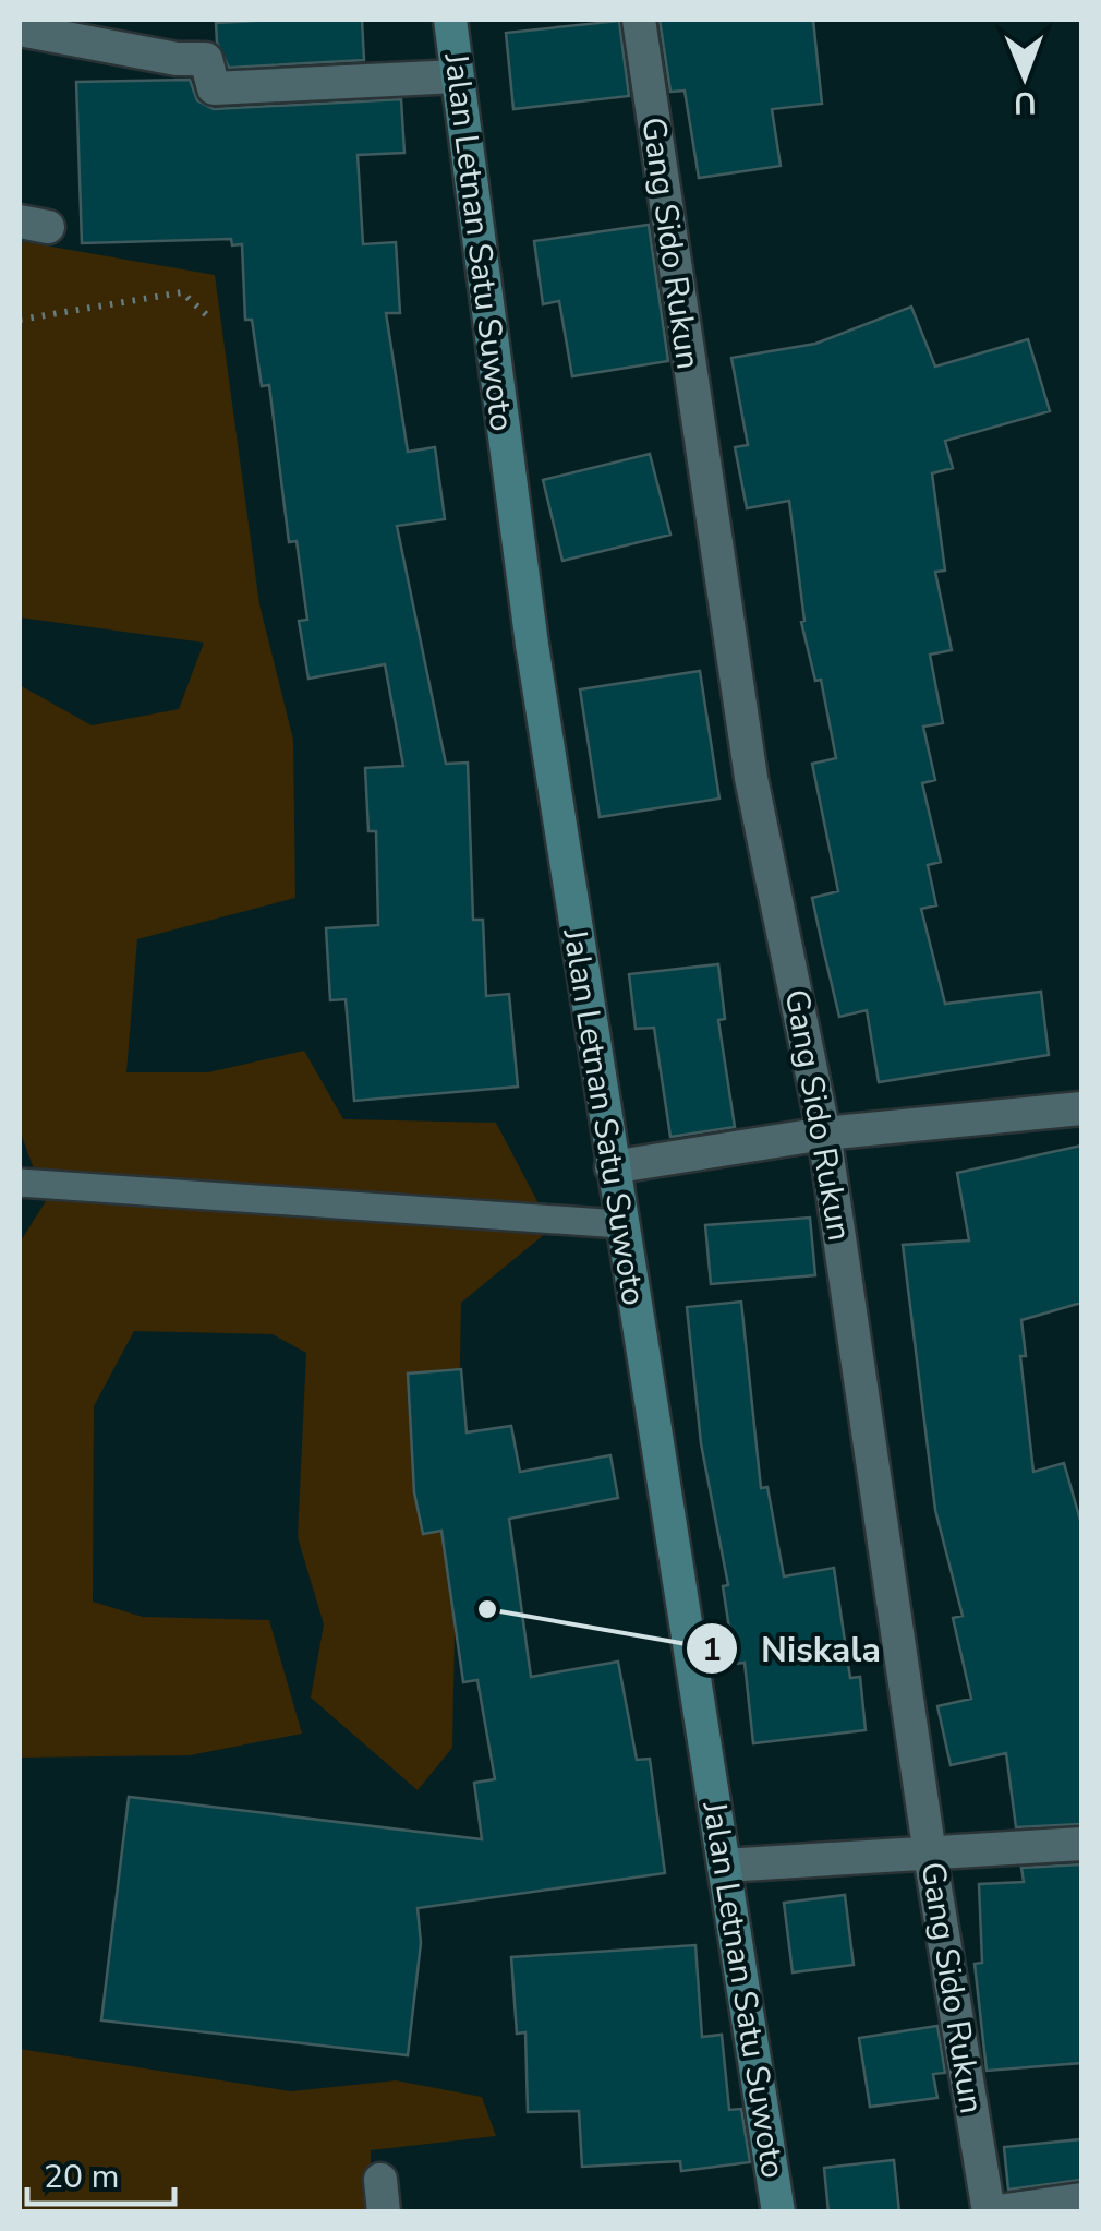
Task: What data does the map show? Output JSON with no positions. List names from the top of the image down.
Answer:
{
  "streets": {
    "main road": ["Jalan Letnan Satu Suwoto"],
    "street": ["Gang Sido Rukun"]
  },
  "places": ["Niskala"],
  "scale_bar": "20 m",
  "north": "bottom"
}
